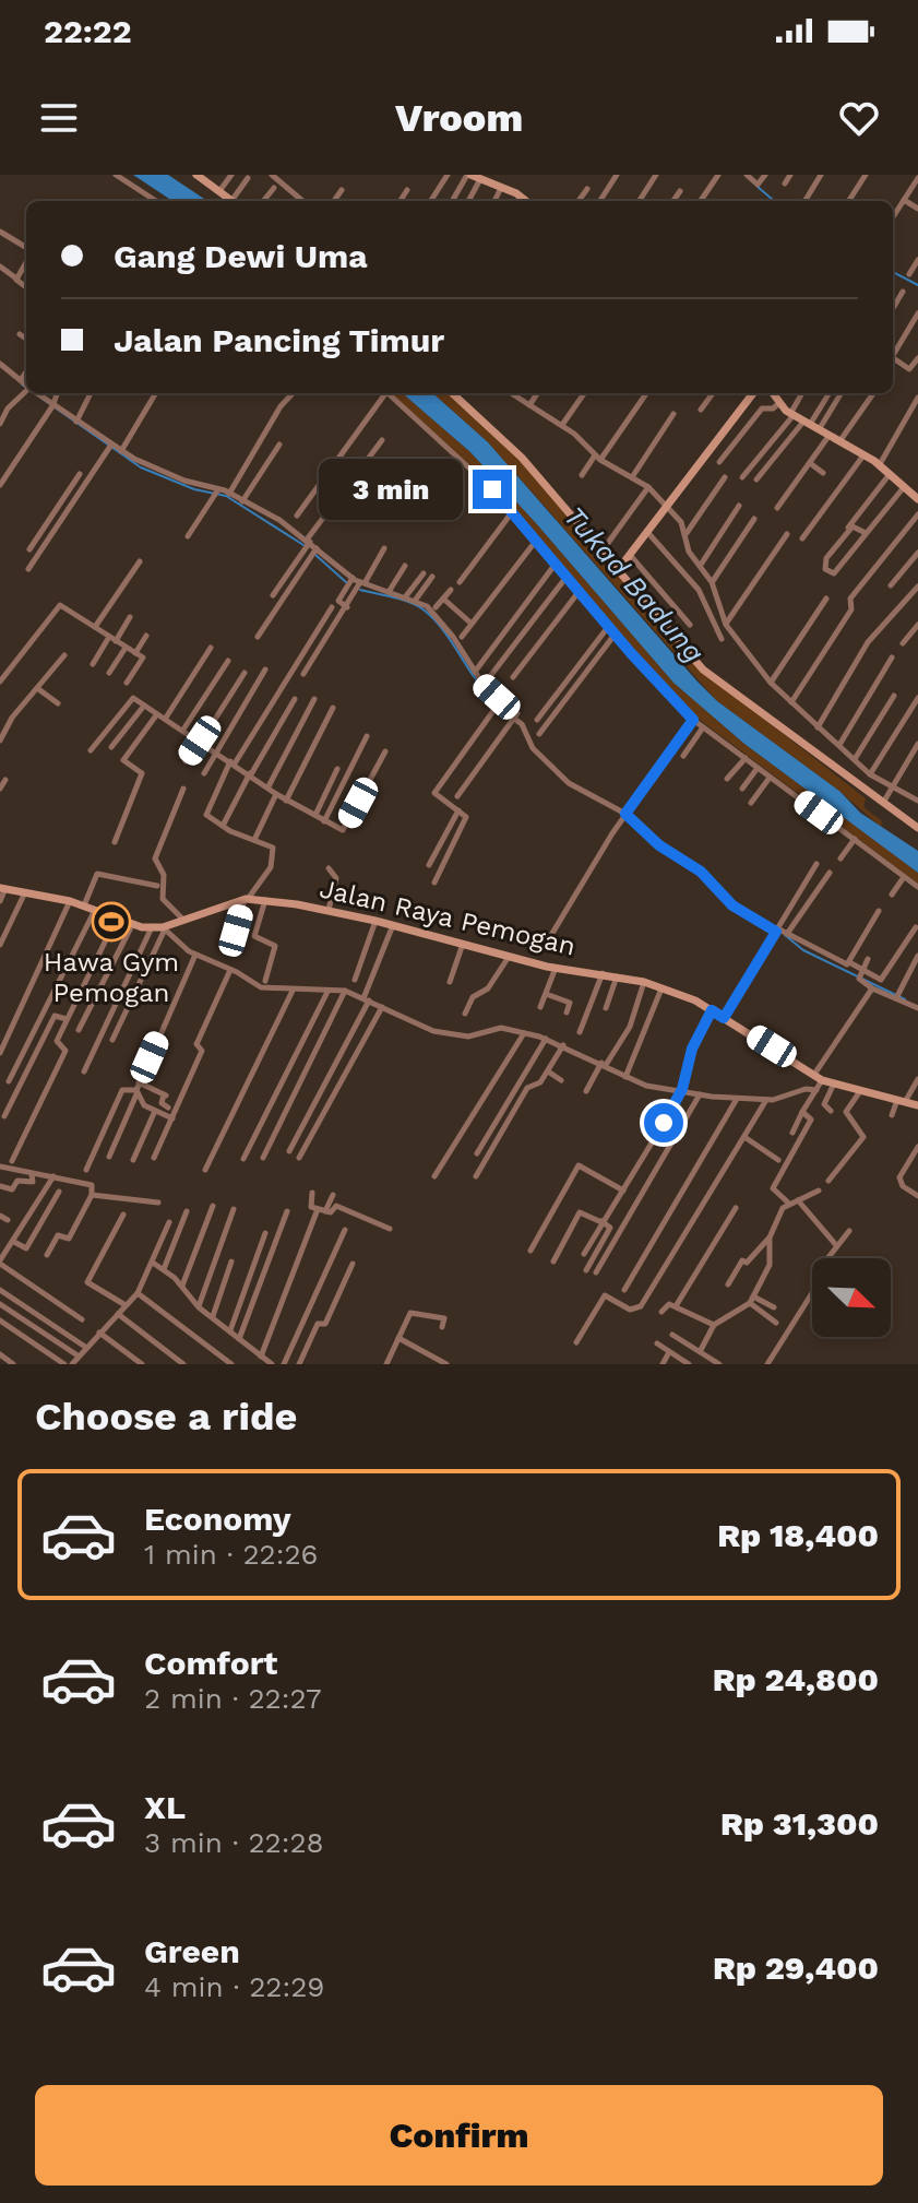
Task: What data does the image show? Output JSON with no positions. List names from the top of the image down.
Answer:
{
  "streets": {
    "street": ["Jalan Raya Pemogan"]
  },
  "water": ["Tukad Badung"],
  "places": {
    "sports": ["Hawa Gym Pemogan"]
  },
  "north": "bottom right",
  "page": {
    "status": "22:22",
    "header": "Vroom",
    "banner": ["Gang Dewi Uma", "Jalan Pancing Timur"],
    "bubble": "3 min",
    "heading": "Choose a ride",
    "list": [
      {
        "name": "Economy",
        "note": "1 min · 22:26",
        "value": "Rp 18,400"
      },
      {
        "name": "Comfort",
        "note": "2 min · 22:27",
        "value": "Rp 24,800"
      },
      {
        "name": "XL",
        "note": "3 min · 22:28",
        "value": "Rp 31,300"
      },
      {
        "name": "Green",
        "note": "4 min · 22:29",
        "value": "Rp 29,400"
      }
    ],
    "buttons": "Confirm"
  }
}
